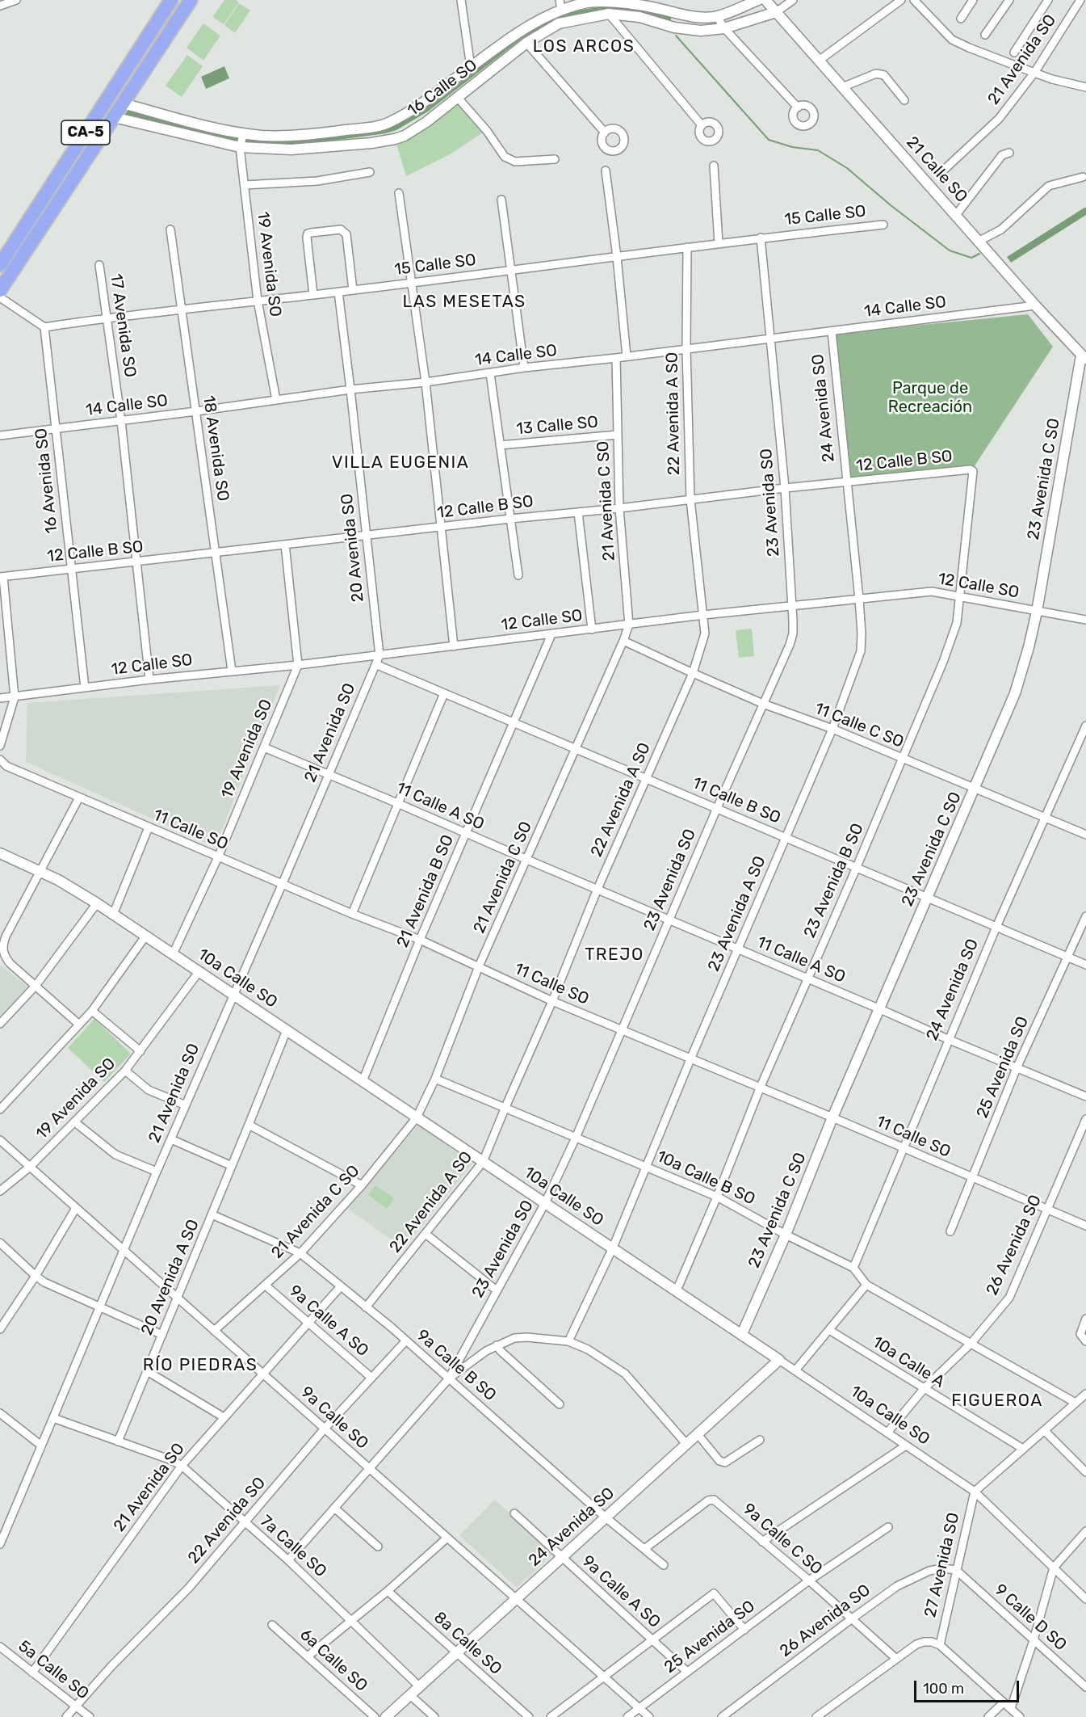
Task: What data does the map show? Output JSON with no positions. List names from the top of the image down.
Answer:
{
  "streets": {
    "highway": ["CA-5"],
    "street": [
      "21 Avenida SO",
      "16 Calle SO",
      "21 Calle SO",
      "15 Calle SO",
      "19 Avenida SO",
      "14 Calle SO",
      "17 Avenida SO",
      "24 Avenida SO",
      "22 Avenida A SO",
      "13 Calle SO",
      "18 Avenida SO",
      "12 Calle B SO",
      "23 Avenida C SO",
      "16 Avenida SO",
      "21 Avenida C SO",
      "23 Avenida SO",
      "20 Avenida SO",
      "12 Calle SO",
      "11 Calle C SO",
      "11 Calle B SO",
      "11 Calle A SO",
      "11 Calle SO",
      "23 Avenida B SO",
      "21 Avenida B SO",
      "23 Avenida A SO",
      "10a Calle SO",
      "25 Avenida SO",
      "10a Calle B SO",
      "26 Avenida SO",
      "20 Avenida A SO",
      "9a Calle A SO",
      "10a Calle A",
      "9a Calle B SO",
      "9a Calle SO",
      "22 Avenida SO",
      "9a Calle C SO",
      "7a Calle SO",
      "27 Avenida SO",
      "9 Calle D SO",
      "8a Calle SO",
      "6a Calle SO",
      "5a Calle SO"
    ]
  },
  "crossings": [
    ["21 Avenida SO", "20 Avenida SO"],
    ["21 Avenida SO", "12 Calle SO"],
    ["21 Avenida SO", "11 Calle B SO"],
    ["21 Avenida SO", "11 Calle A SO"],
    ["21 Avenida SO", "11 Calle SO"],
    ["21 Avenida SO", "10a Calle SO"],
    ["21 Avenida SO", "9a Calle A SO"],
    ["21 Avenida SO", "9a Calle B SO"],
    ["21 Avenida SO", "9a Calle SO"],
    ["21 Avenida SO", "7a Calle SO"],
    ["21 Avenida SO", "5a Calle SO"],
    ["16 Calle SO", "CA-5"],
    ["16 Calle SO", "21 Calle SO"],
    ["16 Calle SO", "19 Avenida SO"],
    ["21 Calle SO", "14 Calle SO"],
    ["21 Calle SO", "23 Avenida C SO"],
    ["15 Calle SO", "19 Avenida SO"],
    ["15 Calle SO", "17 Avenida SO"],
    ["15 Calle SO", "22 Avenida A SO"],
    ["15 Calle SO", "18 Avenida SO"],
    ["15 Calle SO", "16 Avenida SO"],
    ["15 Calle SO", "23 Avenida SO"],
    ["15 Calle SO", "20 Avenida SO"],
    ["19 Avenida SO", "14 Calle SO"],
    ["19 Avenida SO", "12 Calle B SO"],
    ["19 Avenida SO", "12 Calle SO"],
    ["19 Avenida SO", "11 Calle A SO"],
    ["19 Avenida SO", "11 Calle SO"],
    ["19 Avenida SO", "10a Calle SO"],
    ["19 Avenida SO", "9a Calle SO"],
    ["14 Calle SO", "17 Avenida SO"],
    ["14 Calle SO", "24 Avenida SO"],
    ["14 Calle SO", "22 Avenida A SO"],
    ["14 Calle SO", "18 Avenida SO"],
    ["14 Calle SO", "16 Avenida SO"],
    ["14 Calle SO", "21 Avenida C SO"],
    ["14 Calle SO", "23 Avenida SO"],
    ["14 Calle SO", "20 Avenida SO"],
    ["17 Avenida SO", "12 Calle B SO"],
    ["17 Avenida SO", "12 Calle SO"],
    ["24 Avenida SO", "12 Calle B SO"],
    ["24 Avenida SO", "11 Calle C SO"],
    ["24 Avenida SO", "11 Calle B SO"],
    ["24 Avenida SO", "11 Calle A SO"],
    ["24 Avenida SO", "11 Calle SO"],
    ["24 Avenida SO", "23 Avenida A SO"],
    ["24 Avenida SO", "10a Calle SO"],
    ["24 Avenida SO", "10a Calle B SO"],
    ["24 Avenida SO", "9a Calle A SO"],
    ["24 Avenida SO", "9a Calle B SO"],
    ["24 Avenida SO", "9a Calle SO"],
    ["24 Avenida SO", "7a Calle SO"],
    ["24 Avenida SO", "8a Calle SO"],
    ["22 Avenida A SO", "12 Calle B SO"],
    ["22 Avenida A SO", "12 Calle SO"],
    ["22 Avenida A SO", "11 Calle C SO"],
    ["22 Avenida A SO", "11 Calle B SO"],
    ["22 Avenida A SO", "11 Calle A SO"],
    ["22 Avenida A SO", "11 Calle SO"],
    ["22 Avenida A SO", "10a Calle SO"],
    ["22 Avenida A SO", "10a Calle B SO"],
    ["22 Avenida A SO", "9a Calle B SO"],
    ["13 Calle SO", "21 Avenida C SO"],
    ["18 Avenida SO", "12 Calle B SO"],
    ["18 Avenida SO", "12 Calle SO"],
    ["12 Calle B SO", "16 Avenida SO"],
    ["12 Calle B SO", "21 Avenida C SO"],
    ["12 Calle B SO", "23 Avenida SO"],
    ["12 Calle B SO", "20 Avenida SO"],
    ["12 Calle B SO", "23 Avenida B SO"],
    ["12 Calle B SO", "23 Avenida A SO"],
    ["23 Avenida C SO", "12 Calle SO"],
    ["23 Avenida C SO", "11 Calle C SO"],
    ["23 Avenida C SO", "11 Calle B SO"],
    ["23 Avenida C SO", "11 Calle A SO"],
    ["23 Avenida C SO", "11 Calle SO"],
    ["23 Avenida C SO", "10a Calle SO"],
    ["23 Avenida C SO", "10a Calle B SO"],
    ["16 Avenida SO", "12 Calle SO"],
    ["21 Avenida C SO", "12 Calle SO"],
    ["21 Avenida C SO", "11 Calle C SO"],
    ["21 Avenida C SO", "11 Calle B SO"],
    ["21 Avenida C SO", "11 Calle A SO"],
    ["21 Avenida C SO", "11 Calle SO"],
    ["21 Avenida C SO", "10a Calle SO"],
    ["21 Avenida C SO", "10a Calle B SO"],
    ["21 Avenida C SO", "9a Calle A SO"],
    ["21 Avenida C SO", "9a Calle B SO"],
    ["21 Avenida C SO", "9a Calle SO"],
    ["23 Avenida SO", "12 Calle SO"],
    ["23 Avenida SO", "11 Calle C SO"],
    ["23 Avenida SO", "11 Calle B SO"],
    ["23 Avenida SO", "11 Calle A SO"],
    ["23 Avenida SO", "11 Calle SO"],
    ["23 Avenida SO", "10a Calle SO"],
    ["23 Avenida SO", "10a Calle B SO"],
    ["23 Avenida SO", "9a Calle B SO"],
    ["23 Avenida SO", "9a Calle SO"],
    ["23 Avenida SO", "7a Calle SO"],
    ["20 Avenida SO", "12 Calle SO"],
    ["12 Calle SO", "23 Avenida B SO"],
    ["12 Calle SO", "21 Avenida B SO"],
    ["12 Calle SO", "23 Avenida A SO"],
    ["11 Calle C SO", "23 Avenida B SO"],
    ["11 Calle C SO", "23 Avenida A SO"],
    ["11 Calle B SO", "23 Avenida B SO"],
    ["11 Calle B SO", "21 Avenida B SO"],
    ["11 Calle B SO", "23 Avenida A SO"],
    ["11 Calle B SO", "25 Avenida SO"],
    ["11 Calle A SO", "23 Avenida B SO"],
    ["11 Calle A SO", "21 Avenida B SO"],
    ["11 Calle A SO", "23 Avenida A SO"],
    ["11 Calle A SO", "25 Avenida SO"],
    ["11 Calle SO", "23 Avenida B SO"],
    ["11 Calle SO", "21 Avenida B SO"],
    ["11 Calle SO", "23 Avenida A SO"],
    ["11 Calle SO", "25 Avenida SO"],
    ["11 Calle SO", "26 Avenida SO"],
    ["23 Avenida B SO", "10a Calle SO"],
    ["23 Avenida B SO", "10a Calle B SO"],
    ["21 Avenida B SO", "10a Calle SO"],
    ["23 Avenida A SO", "10a Calle SO"],
    ["23 Avenida A SO", "10a Calle B SO"],
    ["10a Calle SO", "26 Avenida SO"],
    ["10a Calle SO", "27 Avenida SO"],
    ["25 Avenida SO", "9a Calle A SO"],
    ["25 Avenida SO", "9a Calle SO"],
    ["25 Avenida SO", "9a Calle C SO"],
    ["10a Calle B SO", "26 Avenida SO"],
    ["26 Avenida SO", "10a Calle A"],
    ["26 Avenida SO", "9a Calle C SO"],
    ["26 Avenida SO", "27 Avenida SO"],
    ["26 Avenida SO", "9 Calle D SO"],
    ["20 Avenida A SO", "9a Calle B SO"],
    ["20 Avenida A SO", "9a Calle SO"],
    ["20 Avenida A SO", "7a Calle SO"],
    ["9a Calle A SO", "22 Avenida SO"],
    ["9a Calle B SO", "22 Avenida SO"],
    ["9a Calle B SO", "9a Calle C SO"],
    ["9a Calle SO", "22 Avenida SO"],
    ["22 Avenida SO", "7a Calle SO"],
    ["22 Avenida SO", "5a Calle SO"],
    ["27 Avenida SO", "9 Calle D SO"]
  ],
  "districts": [
    "LOS ARCOS",
    "LAS MESETAS",
    "VILLA EUGENIA",
    "TREJO",
    "RÍO PIEDRAS",
    "FIGUEROA"
  ],
  "parks": ["Parque de Recreación"],
  "scale_bar": "100 m"
}
